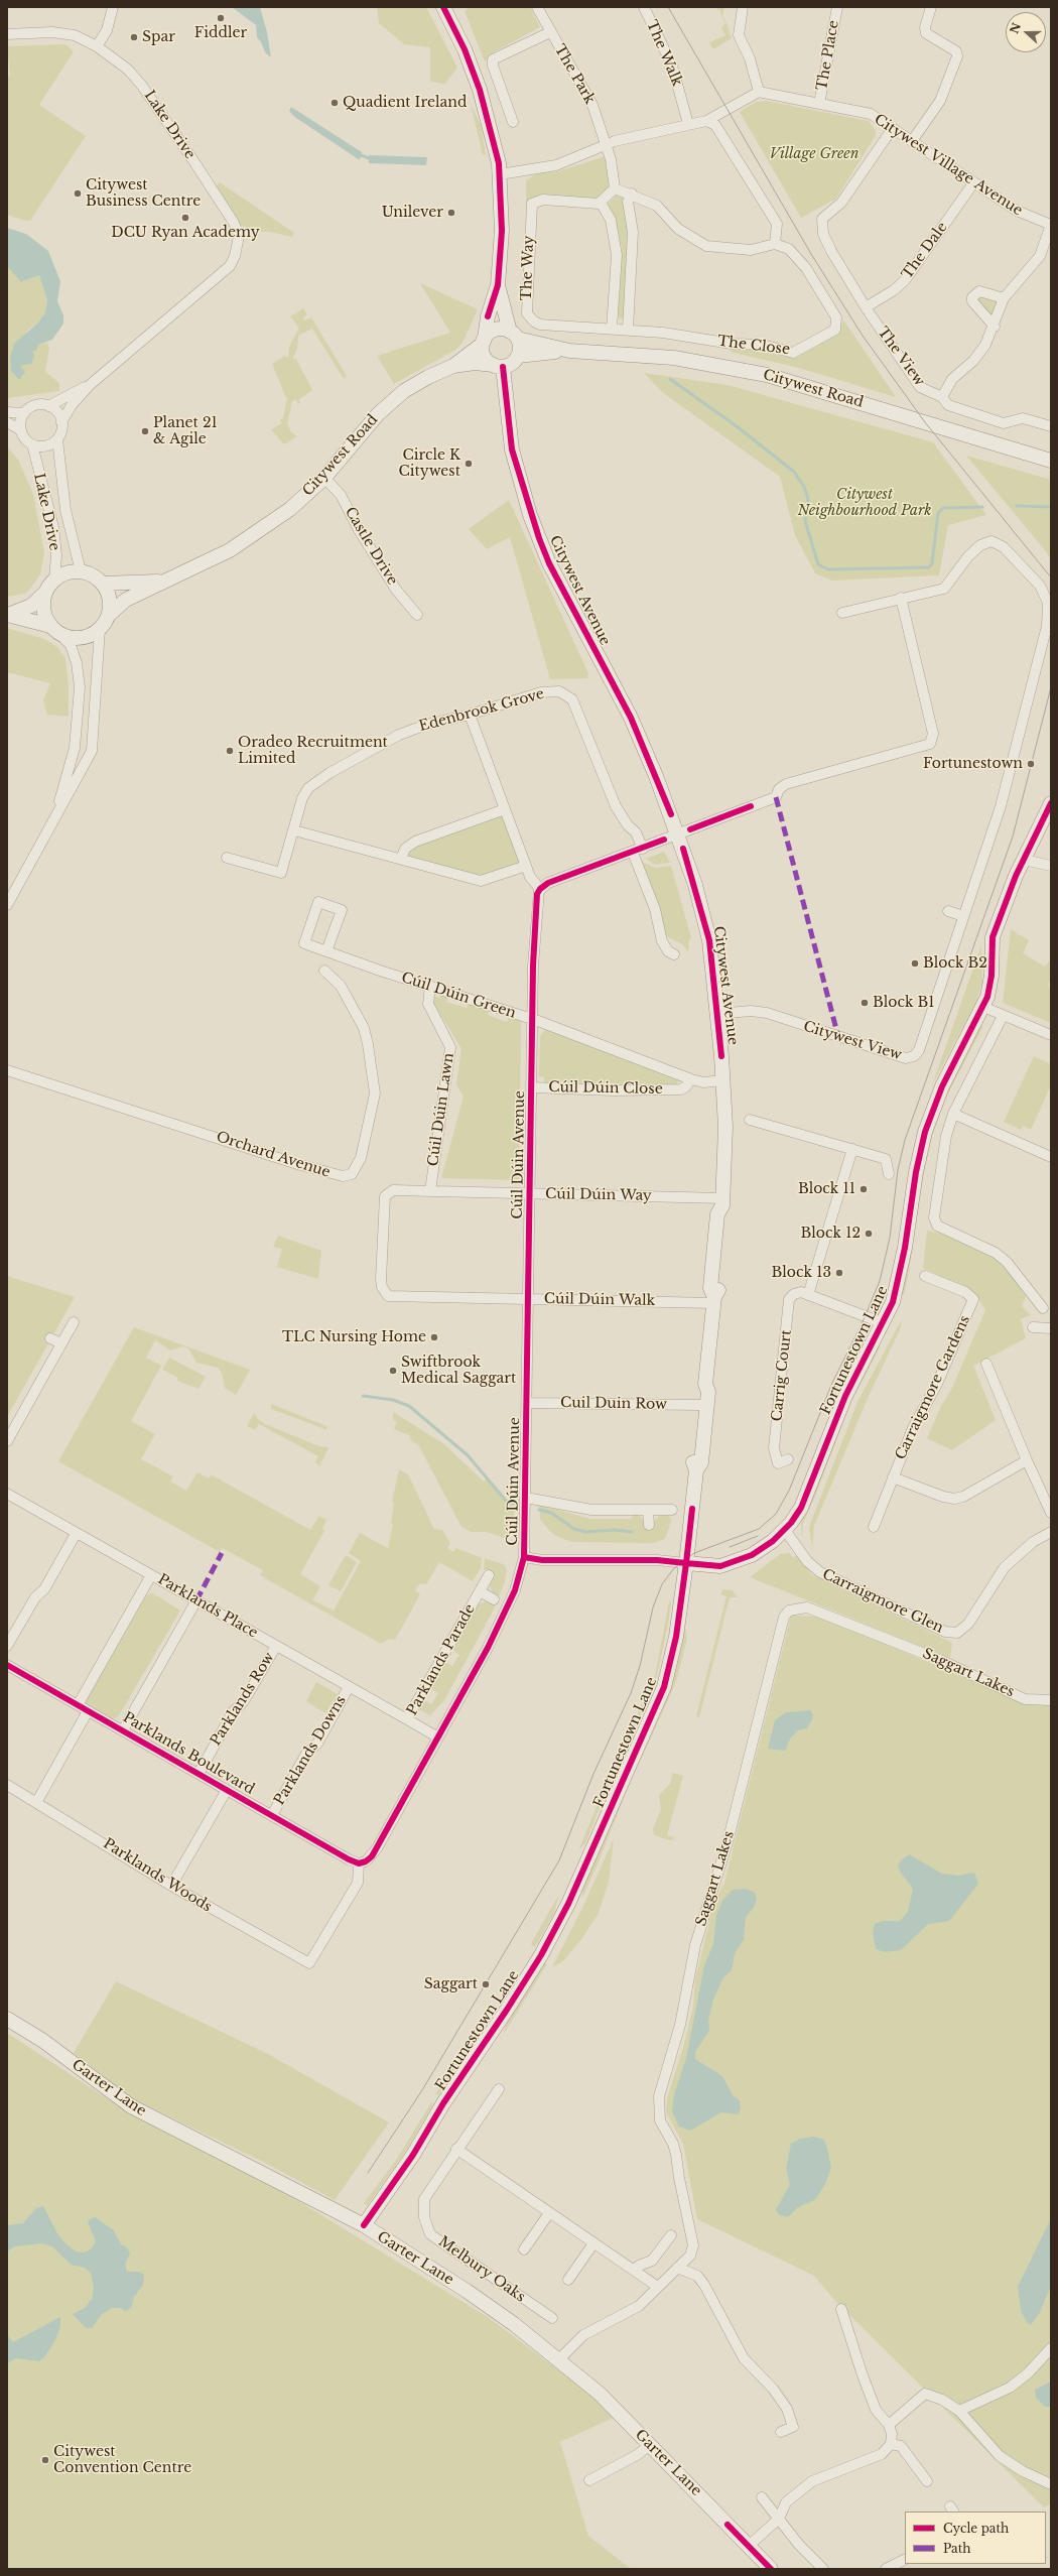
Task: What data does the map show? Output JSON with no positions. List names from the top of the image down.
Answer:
{
  "streets": {
    "street": [
      "The Walk",
      "The Place",
      "The Park",
      "Lake Drive",
      "Citywest Village Avenue",
      "The Dale",
      "The Way",
      "The Close",
      "The View",
      "Citywest Road",
      "Castle Drive",
      "Citywest Avenue",
      "Edenbrook Grove",
      "Cúil Dúin Green",
      "Citywest View",
      "Cúil Dúin Close",
      "Cúil Dúin Lawn",
      "Orchard Avenue",
      "Cúil Dúin Avenue",
      "Cúil Dúin Way",
      "Cúil Dúin Walk",
      "Fortunestown Lane",
      "Carrig Court",
      "Carraigmore Gardens",
      "Cuil Duin Row",
      "Carraigmore Glen",
      "Parklands Place",
      "Parklands Parade",
      "Saggart Lakes",
      "Parklands Row",
      "Parklands Downs",
      "Parklands Boulevard",
      "Parklands Woods",
      "Garter Lane",
      "Melbury Oaks"
    ]
  },
  "crossings": [
    ["The Place", "Citywest Village Avenue"],
    ["Lake Drive", "Citywest Road"],
    ["Citywest Village Avenue", "The Dale"],
    ["Citywest Village Avenue", "The View"],
    ["The Dale", "The View"],
    ["The Way", "The Close"],
    ["Citywest Road", "Castle Drive"],
    ["Citywest Road", "Citywest Avenue"],
    ["Citywest Avenue", "Cúil Dúin Green"],
    ["Citywest Avenue", "Citywest View"],
    ["Citywest Avenue", "Cúil Dúin Way"],
    ["Citywest Avenue", "Cúil Dúin Walk"],
    ["Citywest Avenue", "Fortunestown Lane"],
    ["Citywest Avenue", "Cuil Duin Row"],
    ["Cúil Dúin Green", "Cúil Dúin Close"],
    ["Cúil Dúin Green", "Cúil Dúin Lawn"],
    ["Cúil Dúin Green", "Cúil Dúin Avenue"],
    ["Cúil Dúin Close", "Cúil Dúin Avenue"],
    ["Cúil Dúin Lawn", "Cúil Dúin Way"],
    ["Cúil Dúin Avenue", "Cúil Dúin Way"],
    ["Cúil Dúin Avenue", "Cúil Dúin Walk"],
    ["Cúil Dúin Avenue", "Cuil Duin Row"],
    ["Cúil Dúin Avenue", "Parklands Parade"],
    ["Cúil Dúin Way", "Cúil Dúin Walk"],
    ["Fortunestown Lane", "Carrig Court"],
    ["Fortunestown Lane", "Carraigmore Glen"],
    ["Fortunestown Lane", "Garter Lane"],
    ["Parklands Place", "Parklands Parade"],
    ["Parklands Place", "Parklands Row"],
    ["Parklands Place", "Parklands Downs"],
    ["Saggart Lakes", "Garter Lane"],
    ["Parklands Row", "Parklands Boulevard"],
    ["Parklands Downs", "Parklands Boulevard"],
    ["Parklands Boulevard", "Parklands Woods"]
  ],
  "parks": ["Village Green", "Citywest Neighbourhood Park"],
  "places": [
    "Fiddler",
    "Spar",
    "Quadient Ireland",
    "Citywest Business Centre",
    "Unilever",
    "DCU Ryan Academy",
    "Planet 21 & Agile",
    "Circle K Citywest",
    "Oradeo Recruitment Limited",
    "Fortunestown",
    "Block B2",
    "Block B1",
    "Block 11",
    "Block 12",
    "Block 13",
    "TLC Nursing Home",
    "Swiftbrook Medical Saggart",
    "Saggart",
    "Citywest Convention Centre"
  ],
  "legend": ["Cycle path", "Path"],
  "north": "left"
}
